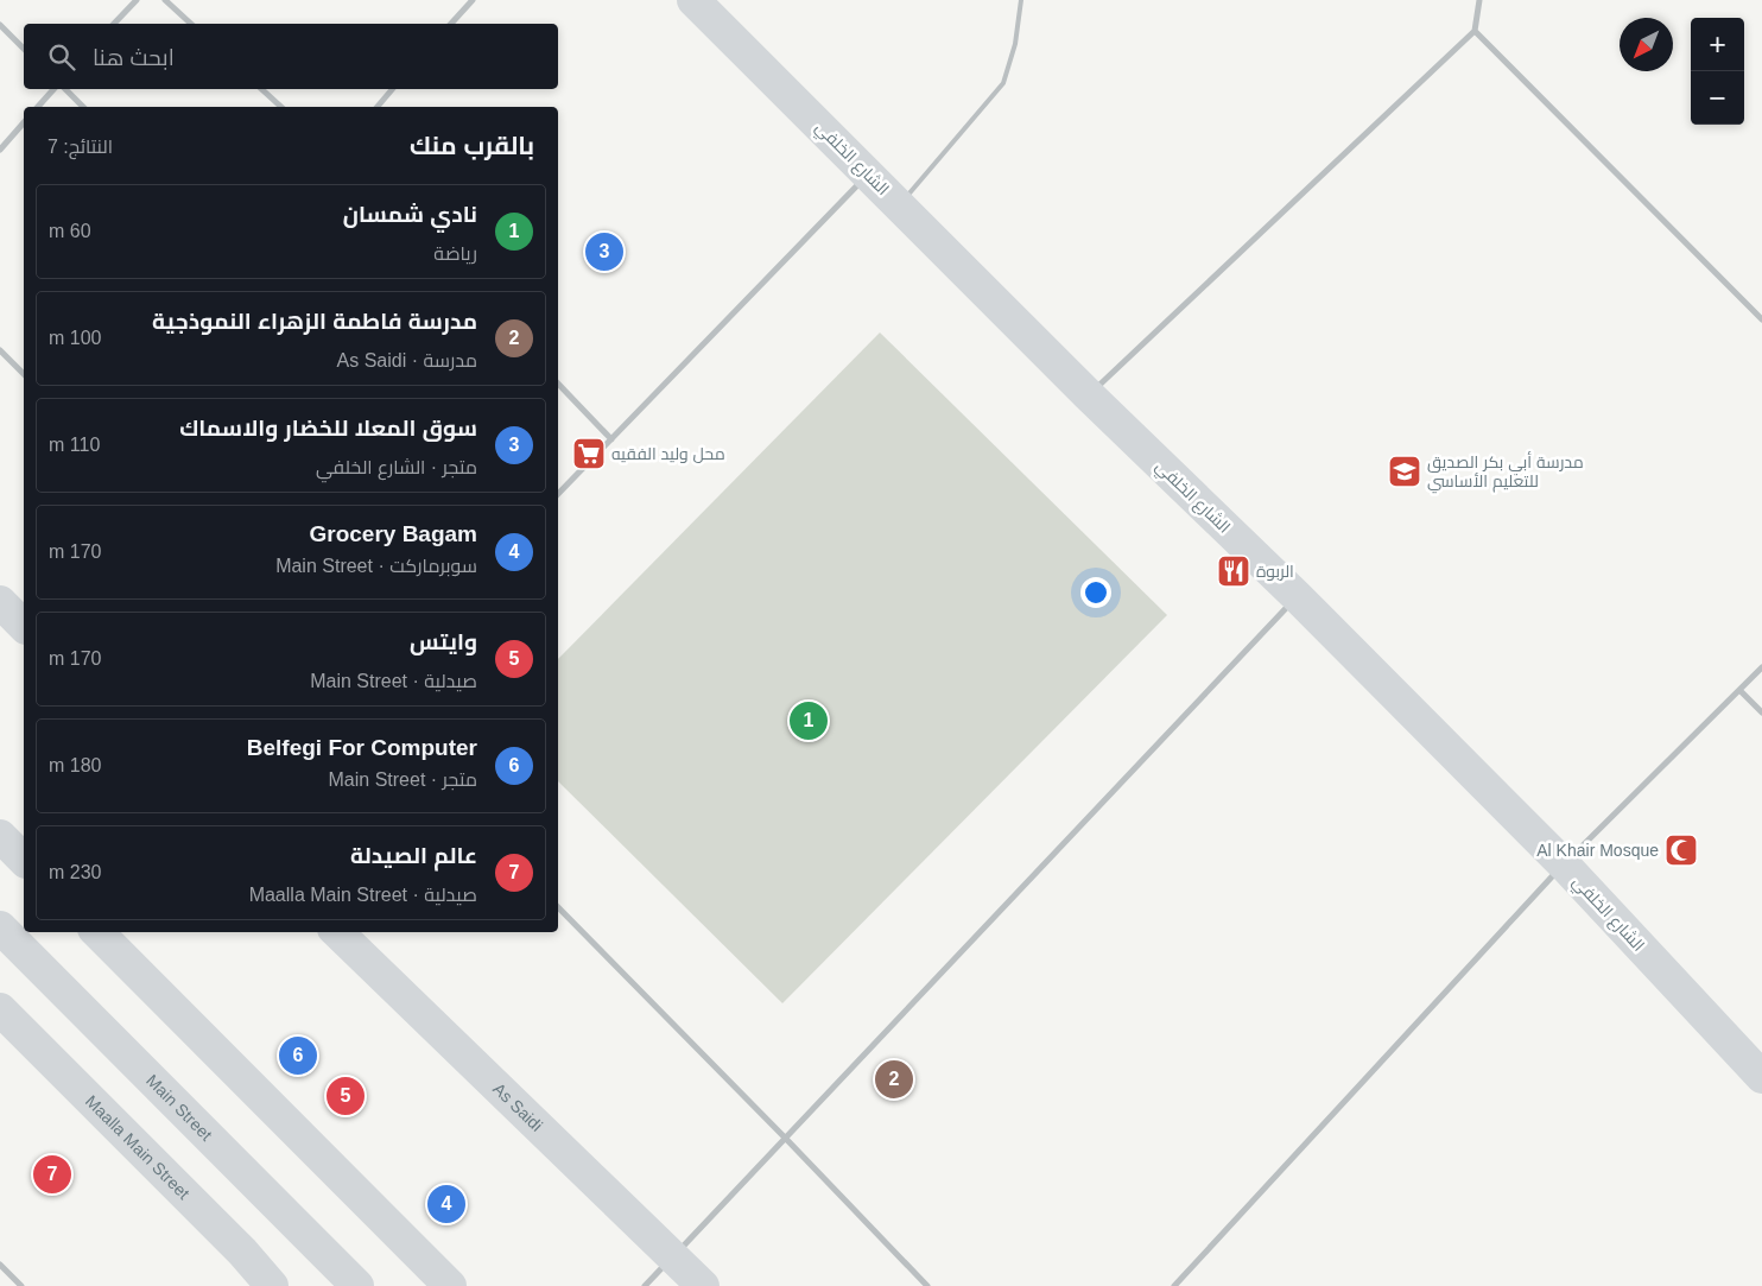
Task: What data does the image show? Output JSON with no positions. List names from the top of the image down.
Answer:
{
  "streets": {
    "street": [
      "الشارع الخلفي",
      "Main Street",
      "As Saidi",
      "Maalla Main Street"
    ]
  },
  "places": {
    "supermarket": ["محل وليد الفقيه"],
    "school or university": ["مدرسة أبي بكر الصديق للتعليم الأساسي"],
    "restaurant": ["الربوة"],
    "mosque": ["Al Khair Mosque"]
  },
  "north": "bottom left",
  "page": {
    "map_buttons": ["+", "−"],
    "search": "ابحث هنا",
    "heading": ["بالقرب منك", "النتائج: 7"],
    "list": [
      {
        "mark": "1",
        "name": "نادي شمسان",
        "note": "رياضة",
        "value": "60 m"
      },
      {
        "mark": "2",
        "name": "مدرسة فاطمة الزهراء النموذجية",
        "note": "مدرسة · As Saidi",
        "value": "100 m"
      },
      {
        "mark": "3",
        "name": "سوق المعلا للخضار والاسماك",
        "note": "متجر · الشارع الخلفي",
        "value": "110 m"
      },
      {
        "mark": "4",
        "name": "Grocery Bagam",
        "note": "سوبرماركت · Main Street",
        "value": "170 m"
      },
      {
        "mark": "5",
        "name": "وايتس",
        "note": "صيدلية · Main Street",
        "value": "170 m"
      },
      {
        "mark": "6",
        "name": "Belfegi For Computer",
        "note": "متجر · Main Street",
        "value": "180 m"
      },
      {
        "mark": "7",
        "name": "عالم الصيدلة",
        "note": "صيدلية · Maalla Main Street",
        "value": "230 m"
      }
    ],
    "pins": [
      "3",
      "1",
      "6",
      "2",
      "5",
      "7",
      "4"
    ]
  }
}
